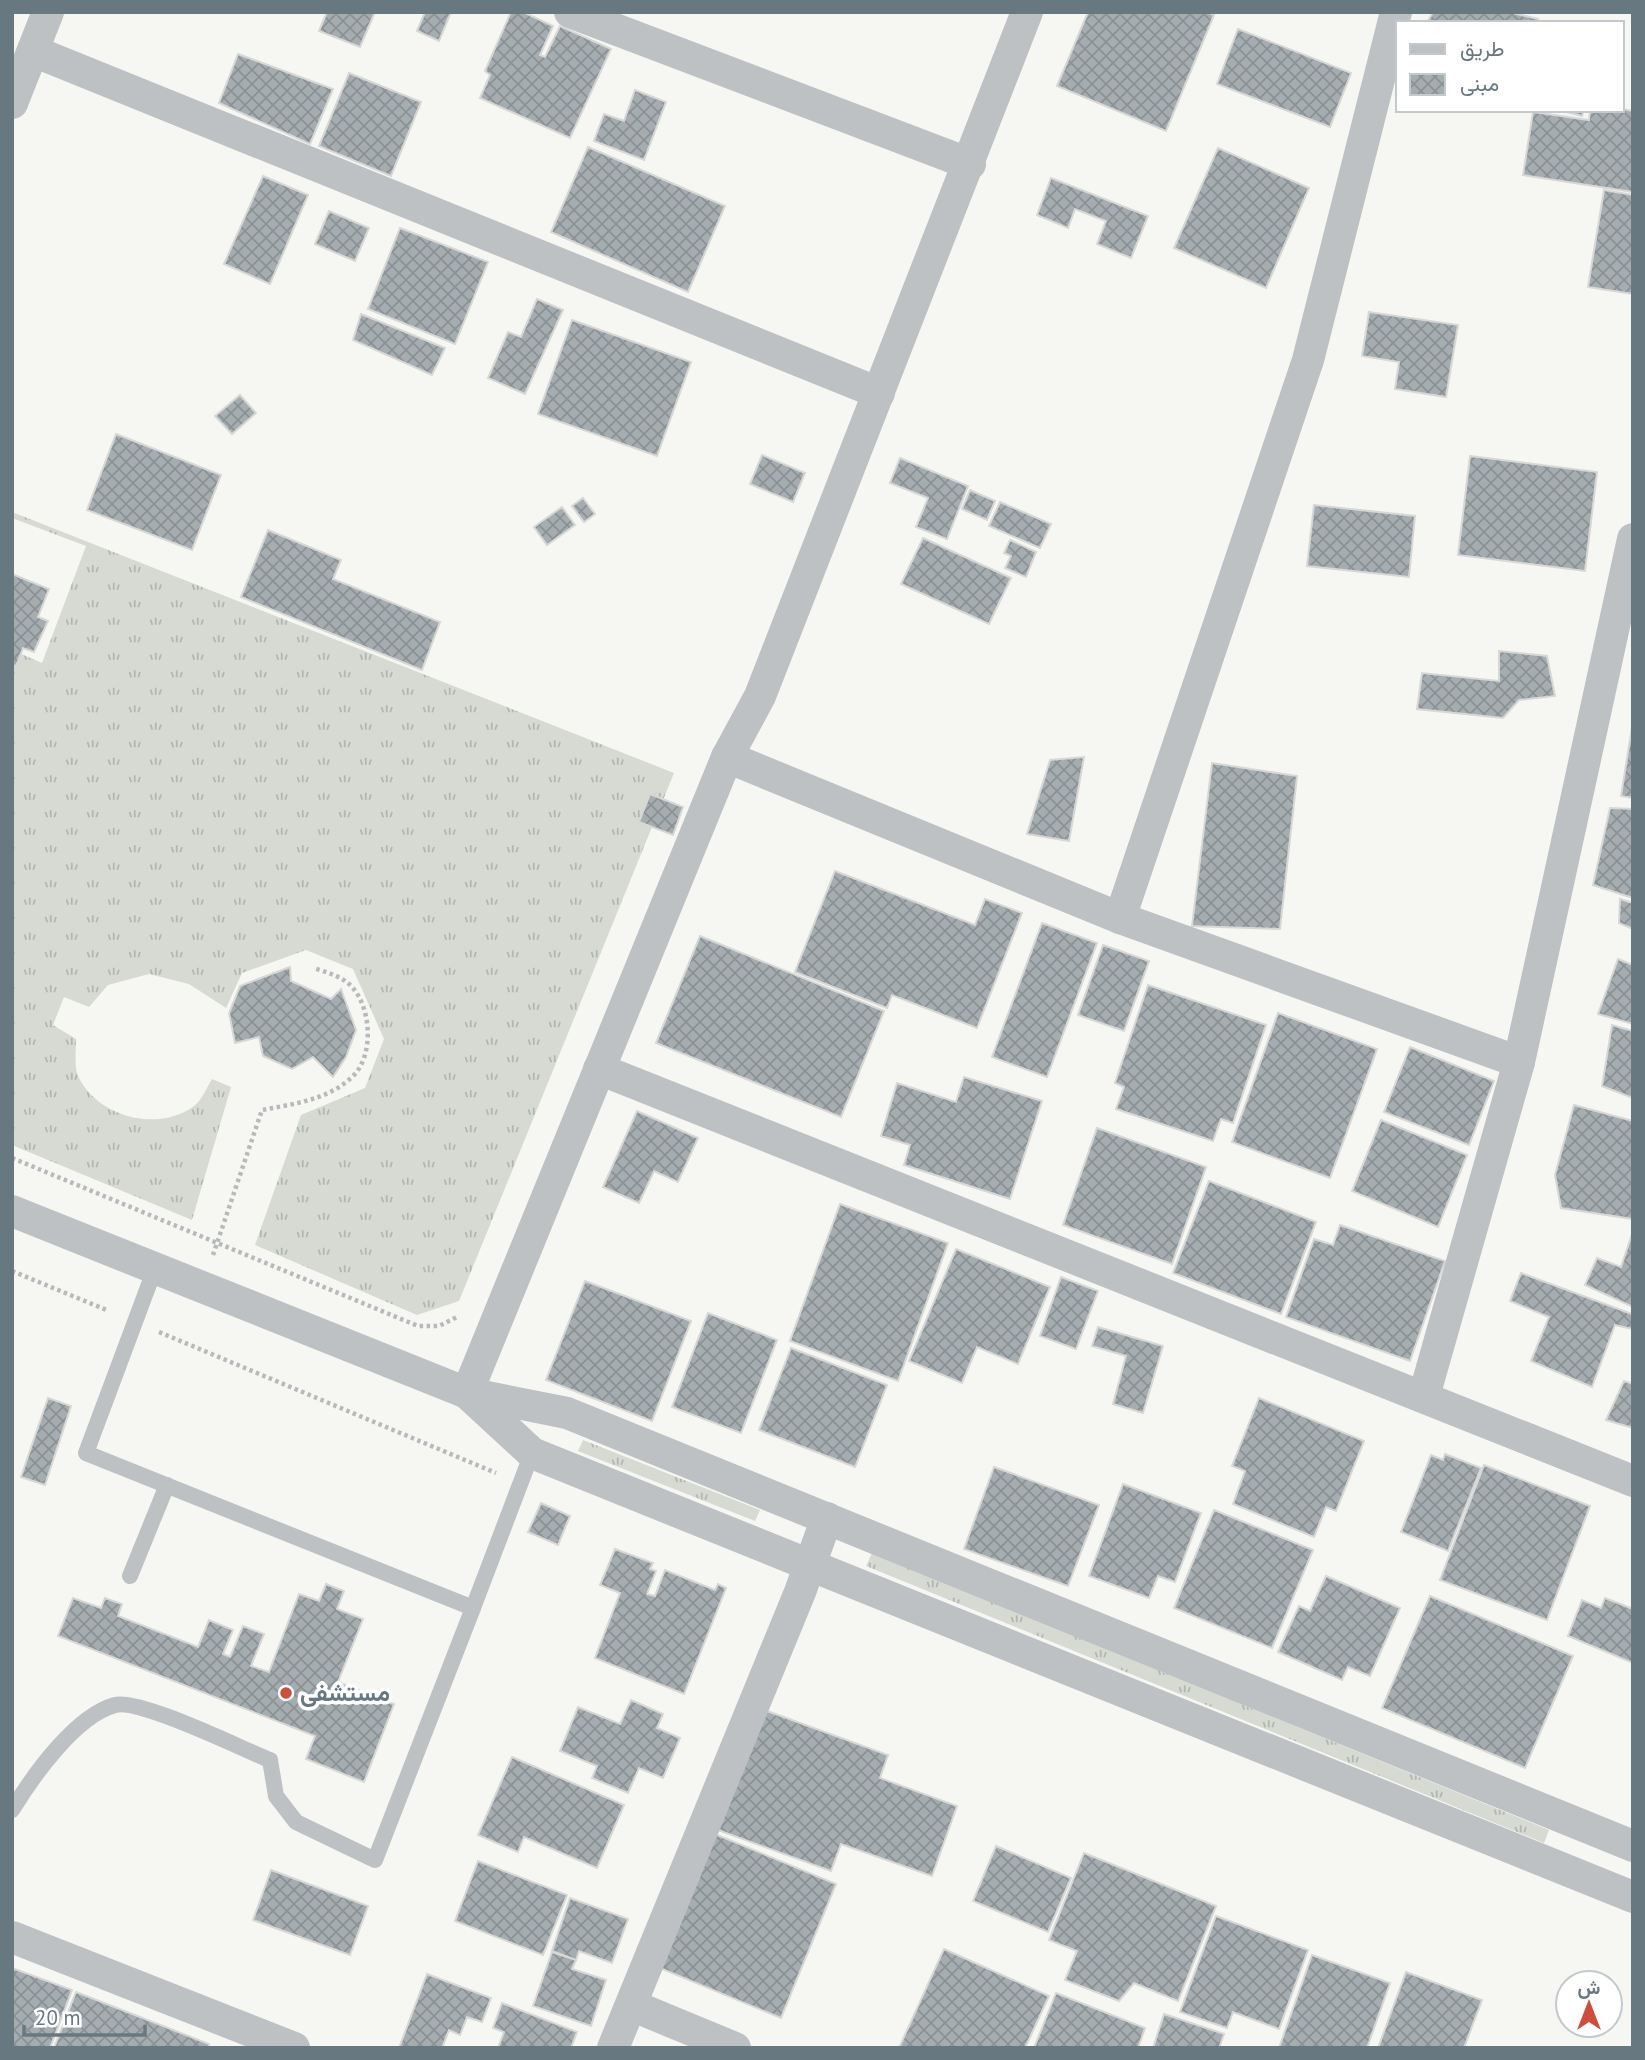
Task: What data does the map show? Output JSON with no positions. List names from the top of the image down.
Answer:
{
  "places": ["مستشفى"],
  "legend": ["طريق", "مبنى"],
  "scale_bar": "20 m",
  "north": "top"
}
